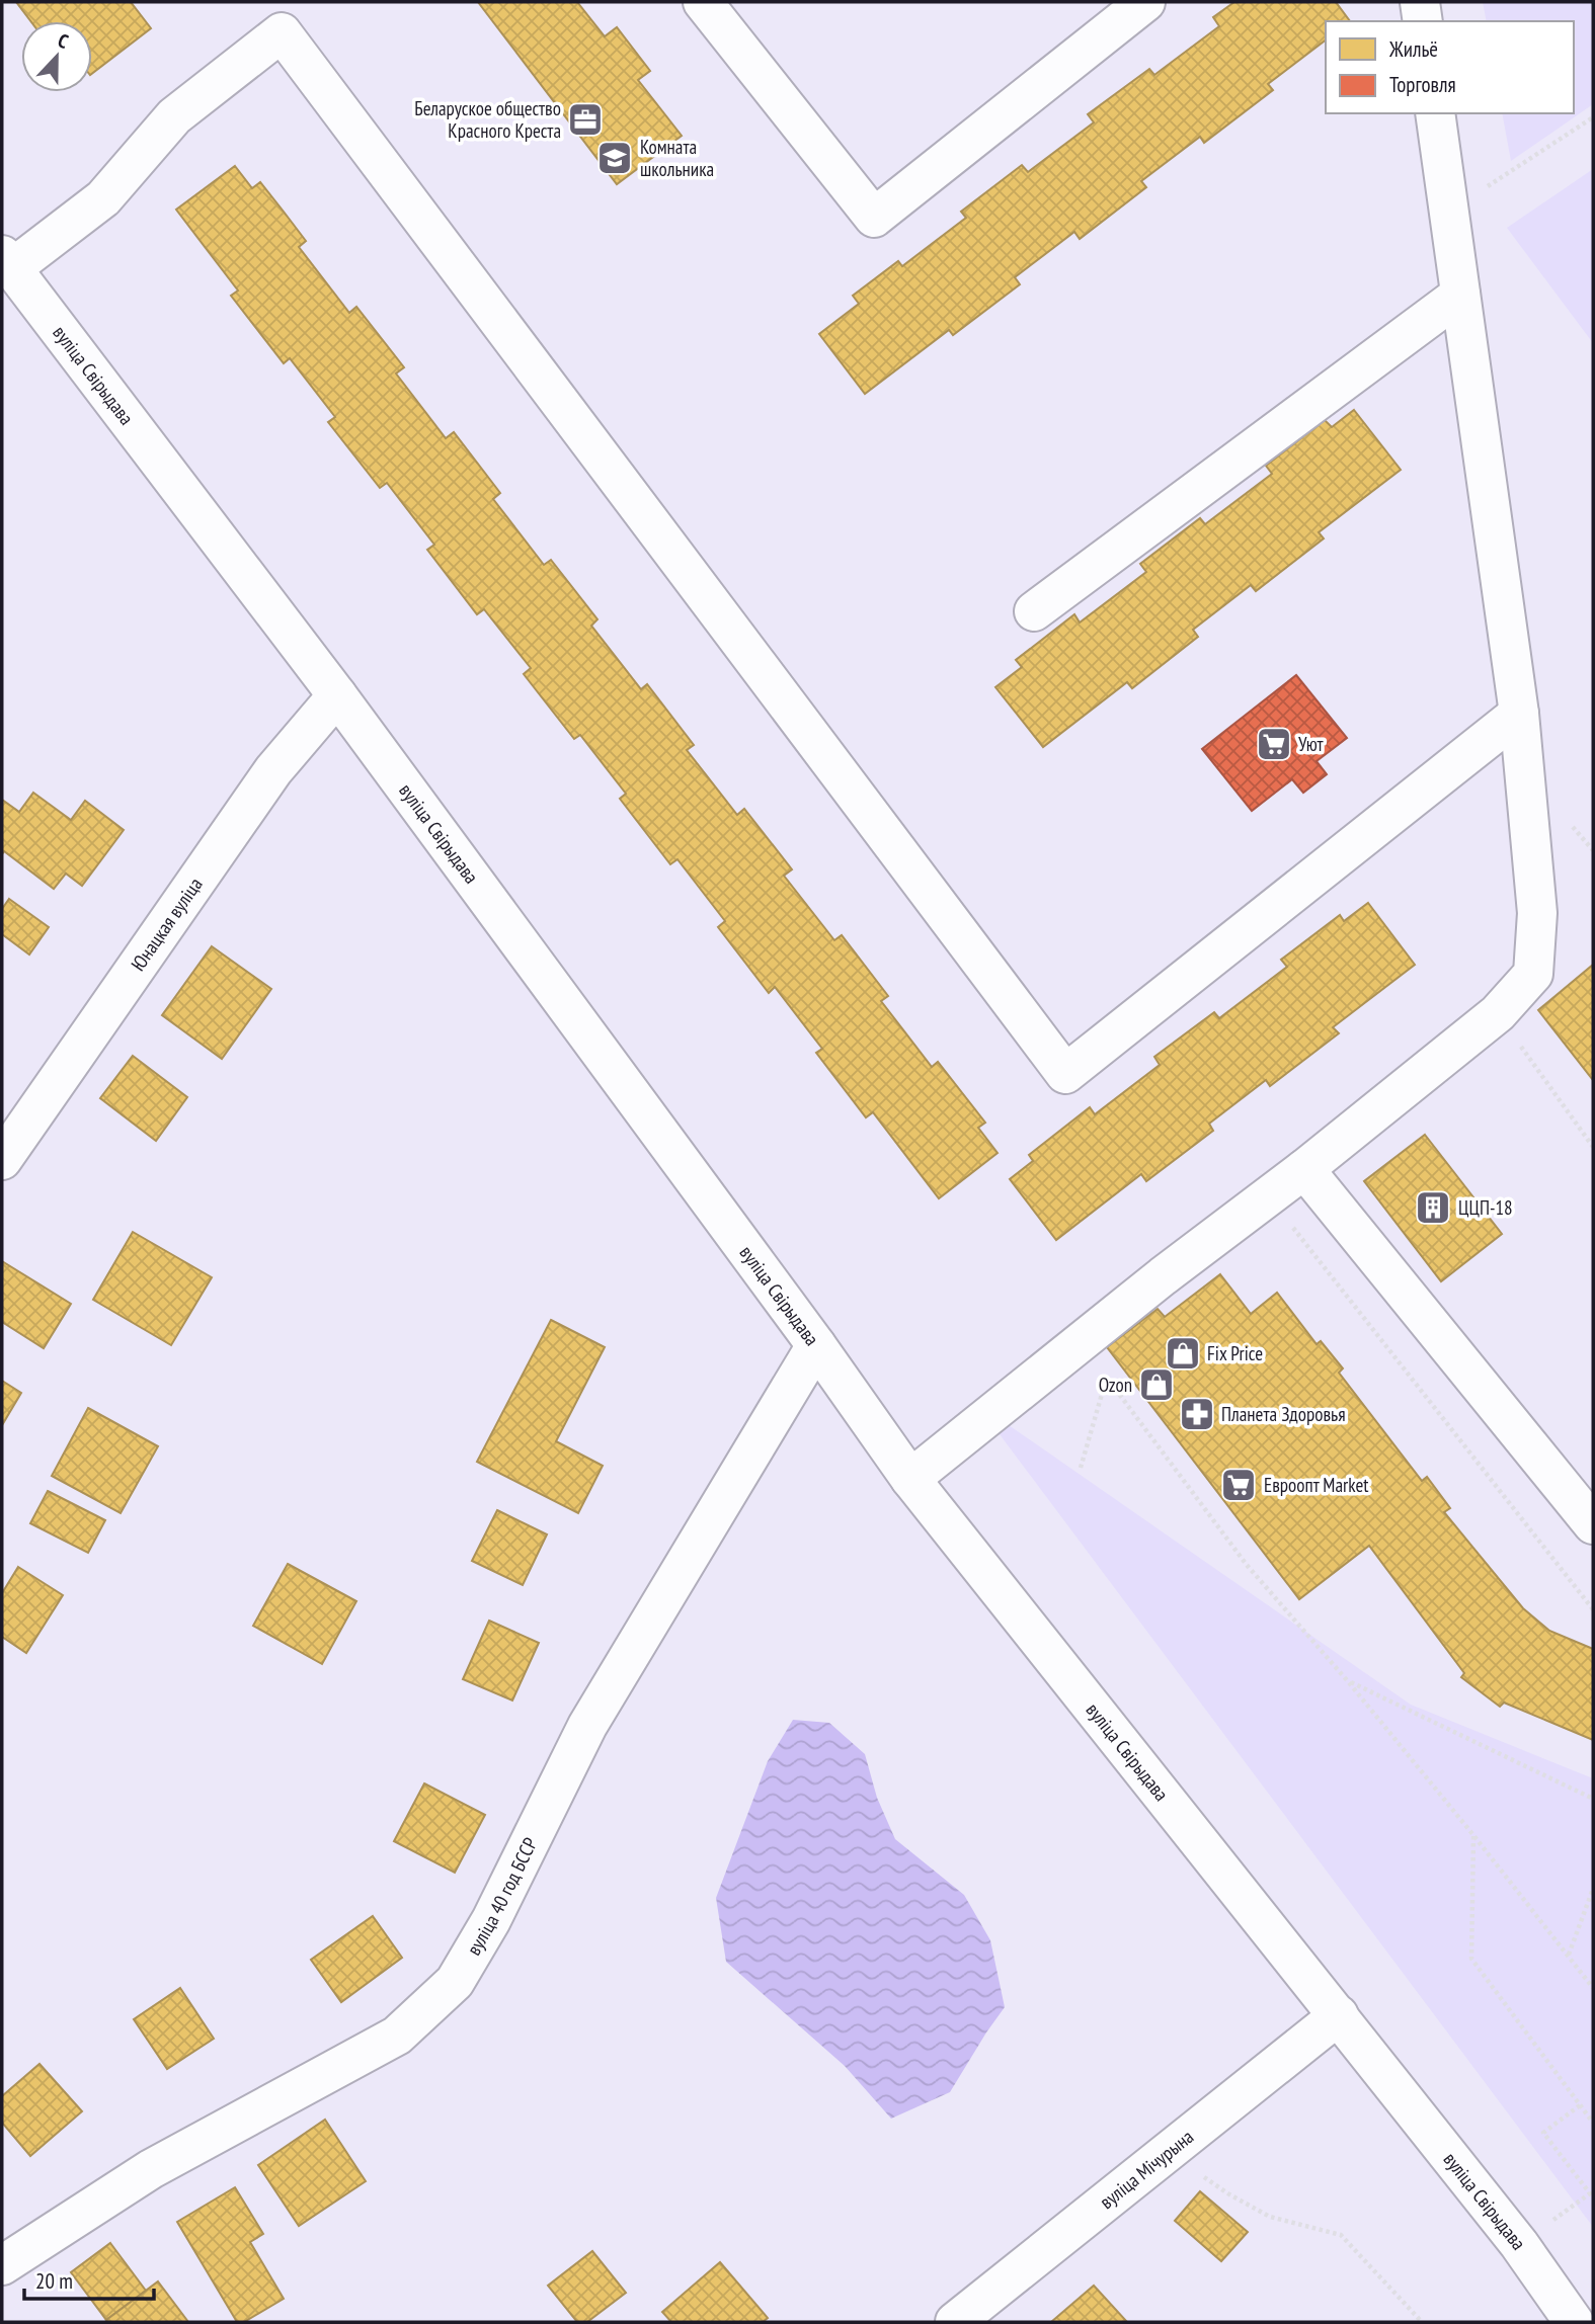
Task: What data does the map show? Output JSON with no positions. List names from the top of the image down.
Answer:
{
  "streets": {
    "main road": [
      "вуліца Свірыдава",
      "Юнацкая вуліца",
      "вуліца 40 год БССР",
      "вуліца Мічурына"
    ]
  },
  "crossings": [
    ["вуліца Свірыдава", "Юнацкая вуліца"],
    ["вуліца Свірыдава", "вуліца 40 год БССР"],
    ["вуліца Свірыдава", "вуліца Мічурына"]
  ],
  "places": {
    "office": ["Беларуское общество Красного Креста"],
    "school or university": ["Комната школьника"],
    "supermarket": ["Уют", "Евроопт Market"],
    "building": ["ЦЦП-18"],
    "shop": ["Fix Price", "Ozon"],
    "pharmacy": ["Планета Здоровья"]
  },
  "legend": ["Жильё", "Торговля"],
  "scale_bar": "20 m",
  "north": "top"
}
